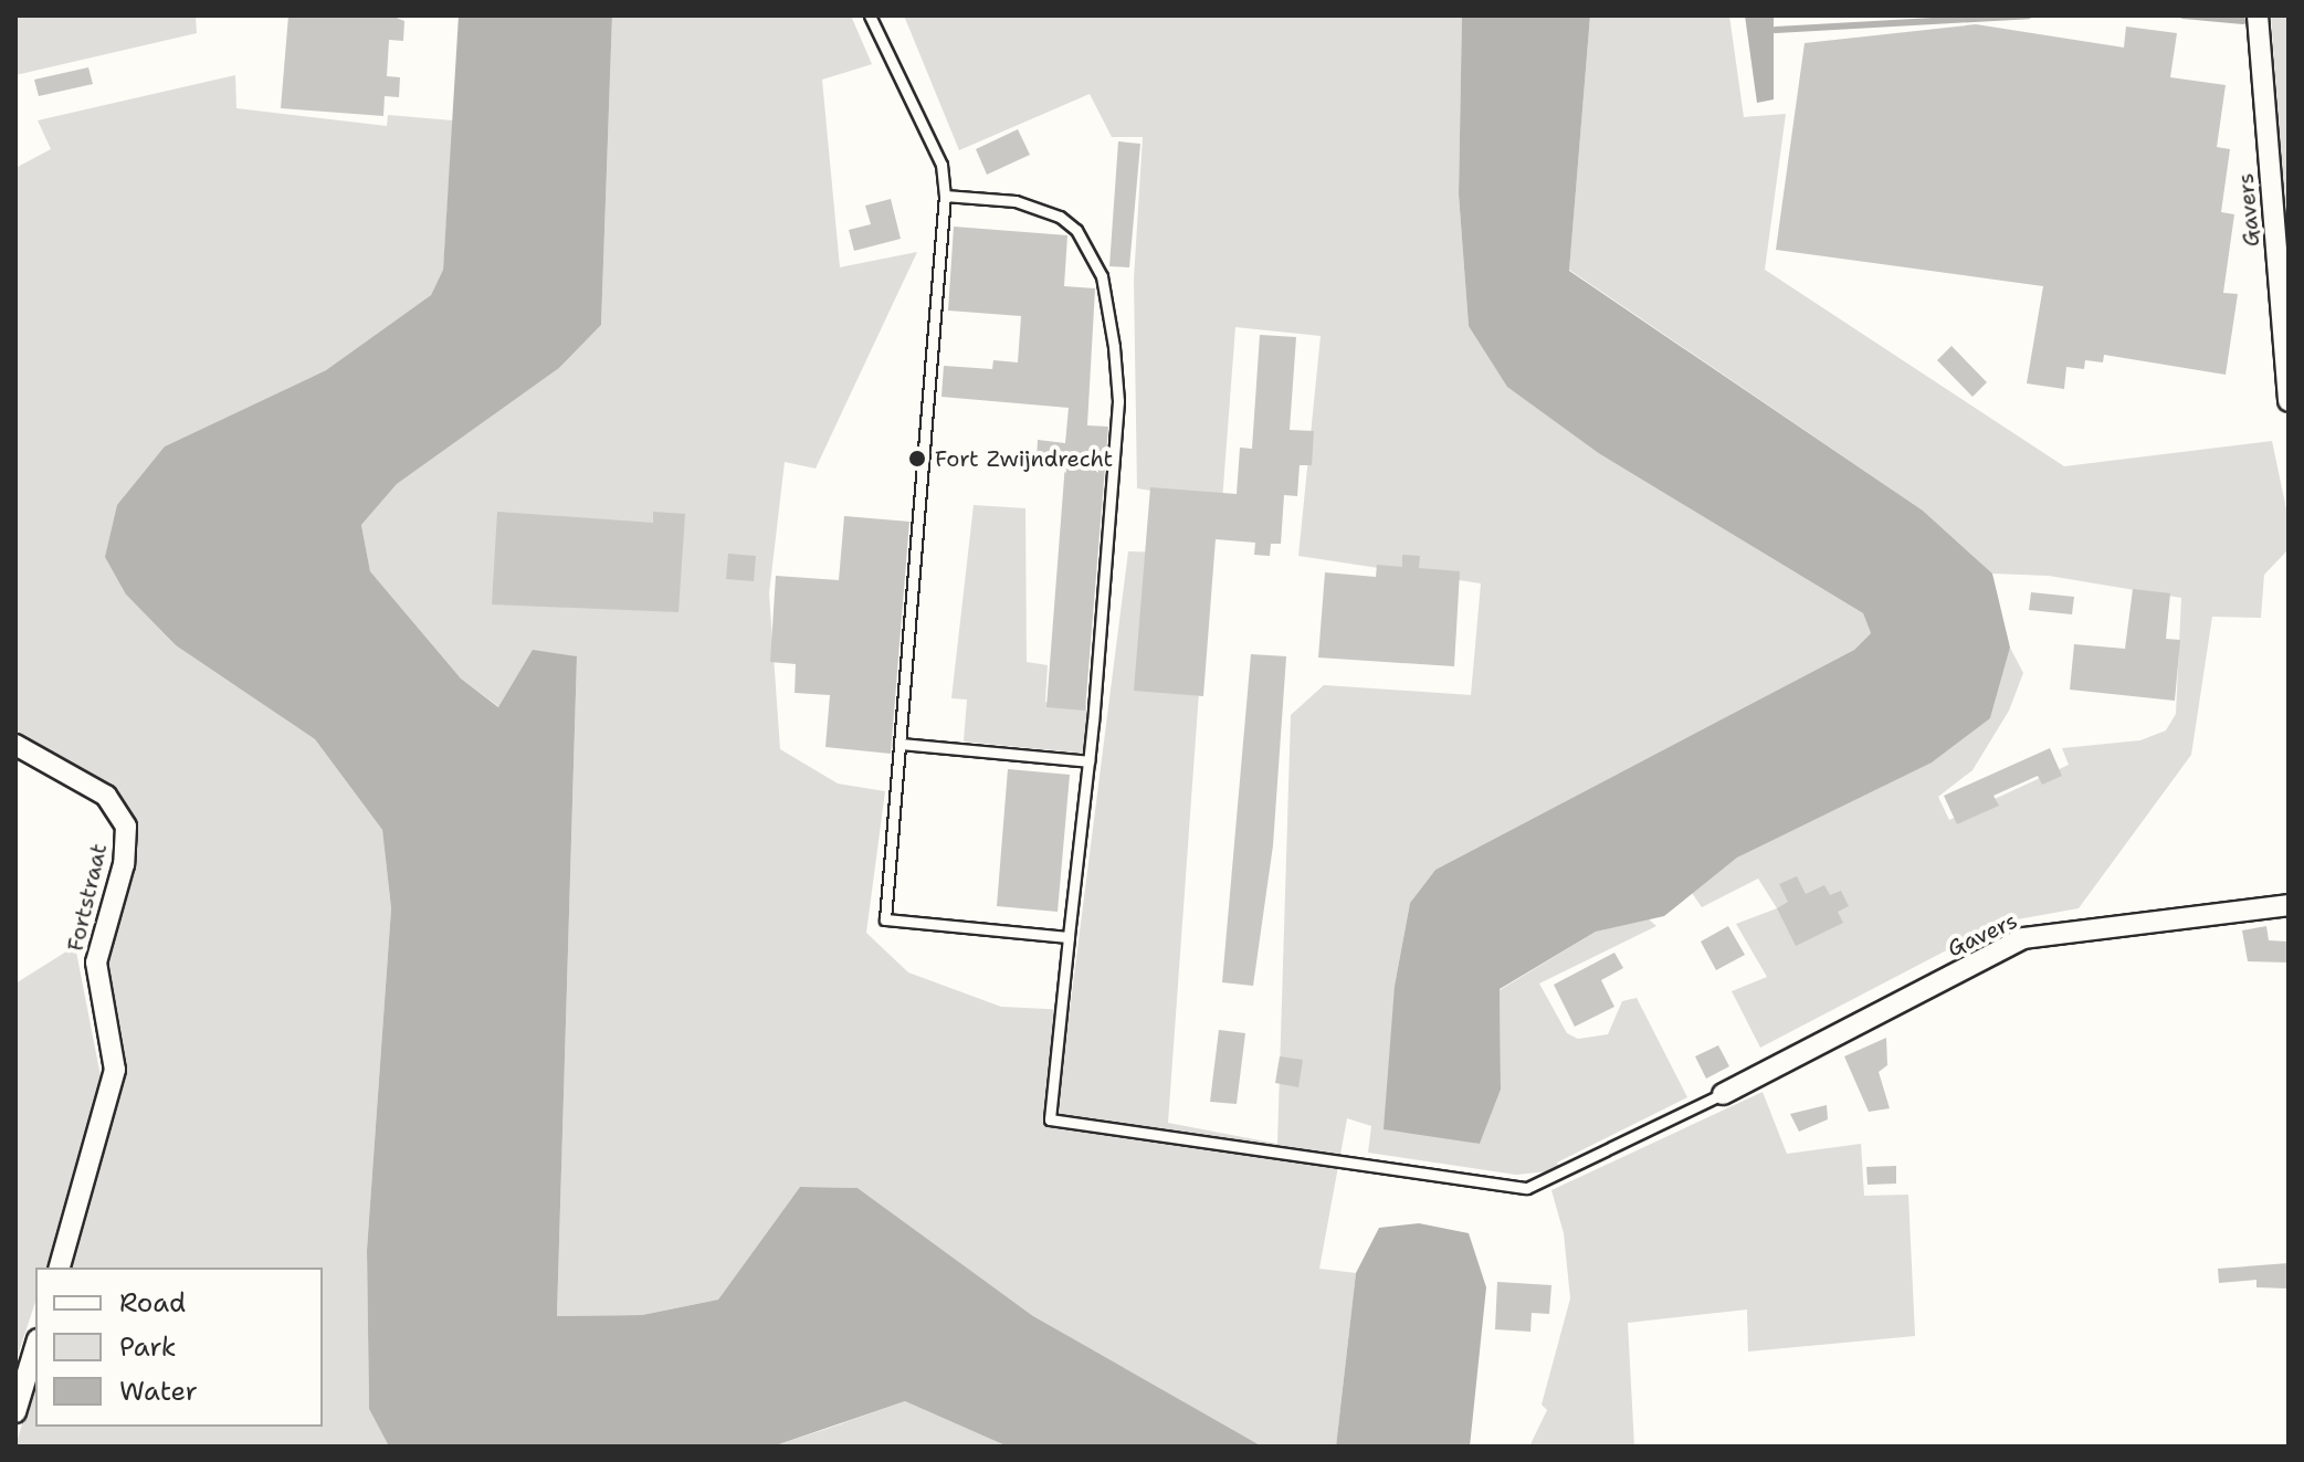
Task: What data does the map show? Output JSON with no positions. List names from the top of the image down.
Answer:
{
  "streets": {
    "street": ["Gavers", "Fortstraat"]
  },
  "places": ["Fort Zwijndrecht"],
  "legend": ["Road", "Park", "Water"]
}
